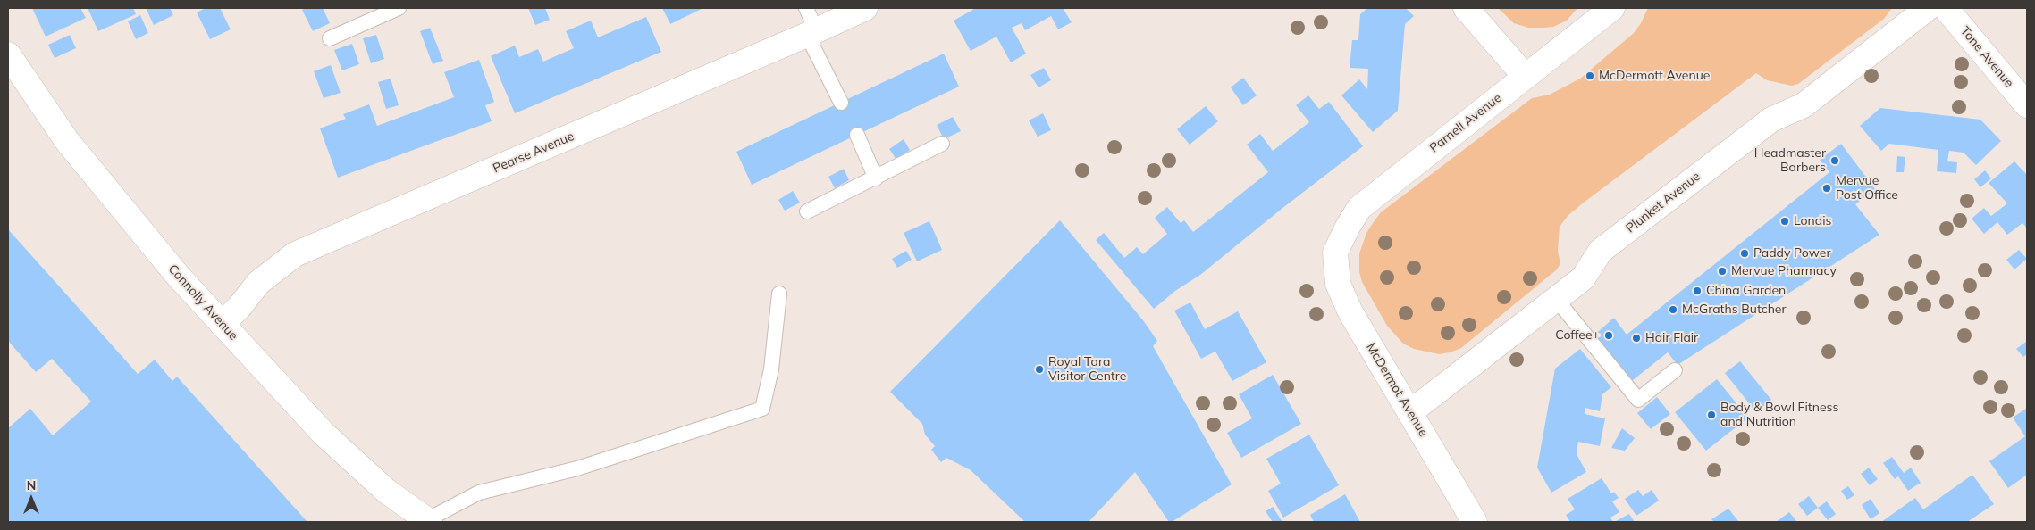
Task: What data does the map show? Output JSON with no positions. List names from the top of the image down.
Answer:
{
  "streets": {
    "street": [
      "Tone Avenue",
      "Parnell Avenue",
      "Pearse Avenue",
      "Plunket Avenue",
      "Connolly Avenue",
      "McDermot Avenue"
    ]
  },
  "crossings": [
    ["Parnell Avenue", "McDermot Avenue"],
    ["Pearse Avenue", "Connolly Avenue"],
    ["Plunket Avenue", "McDermot Avenue"]
  ],
  "places": [
    "McDermott Avenue",
    "Headmaster Barbers",
    "Mervue Post Office",
    "Londis",
    "Paddy Power",
    "Mervue Pharmacy",
    "China Garden",
    "McGraths Butcher",
    "Coffee+",
    "Hair Flair",
    "Royal Tara Visitor Centre",
    "Body & Bowl Fitness and Nutrition"
  ],
  "north": "top"
}
